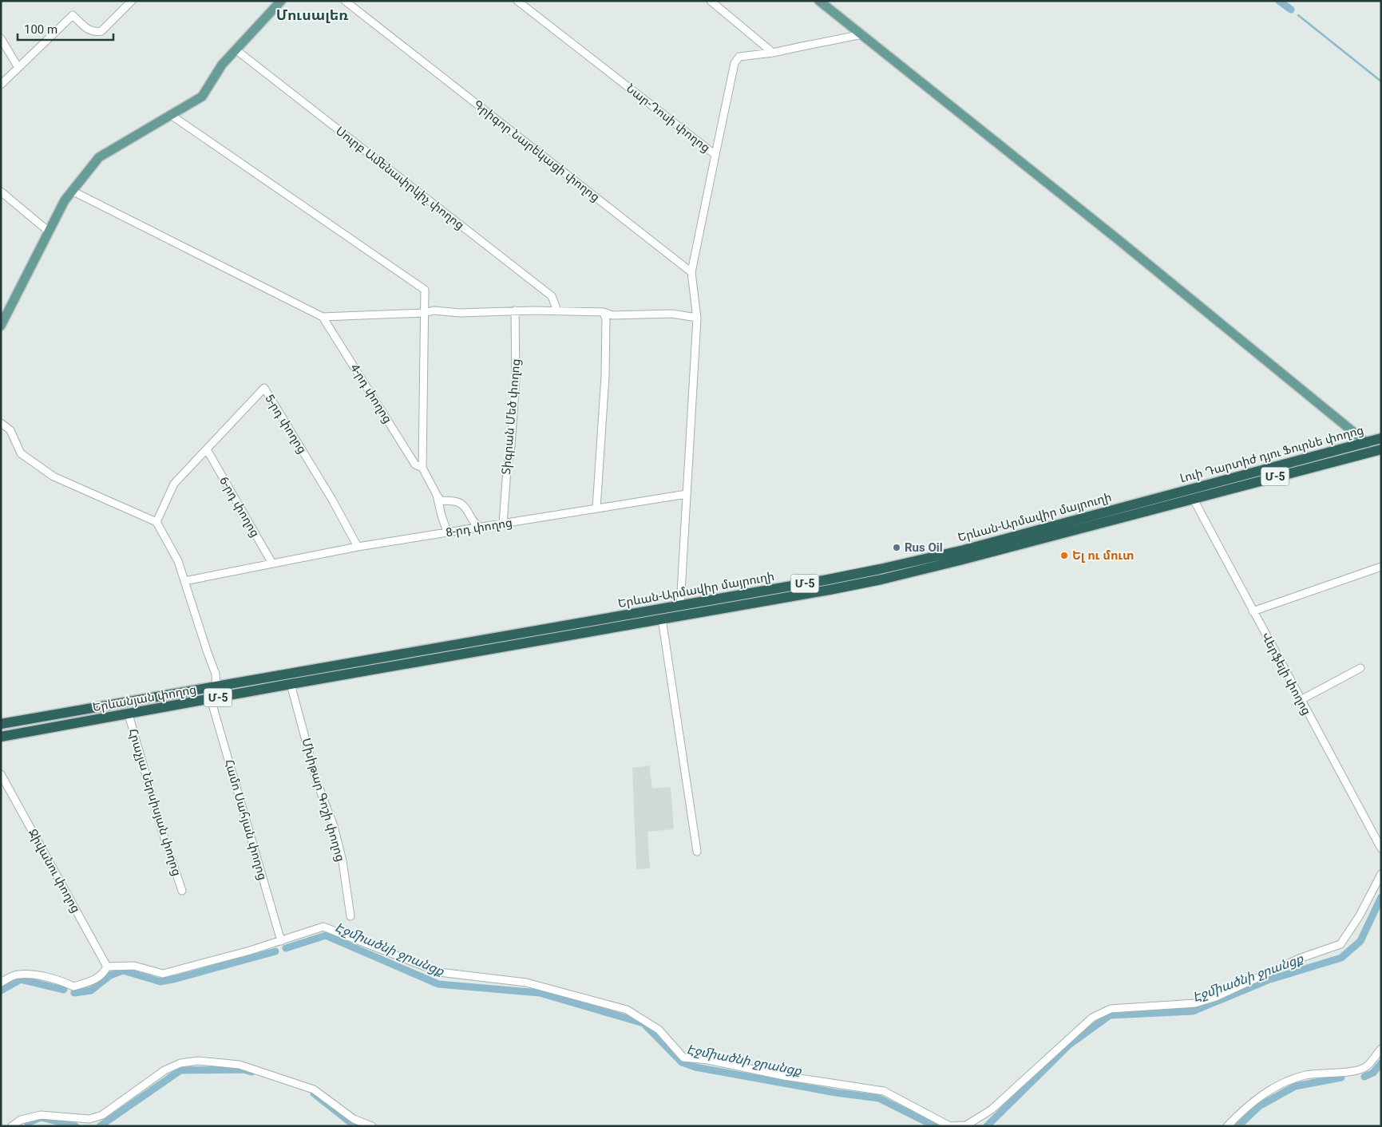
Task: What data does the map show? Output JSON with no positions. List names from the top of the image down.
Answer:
{
  "streets": {
    "highway": [
      "Լուի Դարտիժ դյու Ֆուրնե փողոց",
      "Մ-5",
      "Երևան-Արմավիր մայրուղի",
      "Երևանյան փողոց"
    ],
    "street": [
      "Նար-Դոսի փողոց",
      "Գրիգոր Նարեկացի փողոց",
      "Սուրբ Ամենափրկիչ փողոց",
      "4-րդ փողոց",
      "Տիգրան Մեծ փողոց",
      "5-րդ փողոց",
      "6-րդ փողոց",
      "8-րդ փողոց",
      "Վերֆելի փողոց",
      "Մխիթար Գոշի փողոց",
      "Հրաչյա Ներսիսյան փողոց",
      "Համո Սահյան փողոց",
      "Ջիվանու փողոց"
    ]
  },
  "crossings": [
    ["Տիգրան Մեծ փողոց", "8-րդ փողոց"],
    ["5-րդ փողոց", "6-րդ փողոց"],
    ["5-րդ փողոց", "8-րդ փողոց"],
    ["Լուի Դարտիժ դյու Ֆուրնե փողոց", "Երևան-Արմավիր մայրուղի"],
    ["Լուի Դարտիժ դյու Ֆուրնե փողոց", "Վերֆելի փողոց"],
    ["6-րդ փողոց", "8-րդ փողոց"],
    ["Երևան-Արմավիր մայրուղի", "Երևանյան փողոց"],
    ["Երևանյան փողոց", "Մխիթար Գոշի փողոց"],
    ["Երևանյան փողոց", "Հրաչյա Ներսիսյան փողոց"],
    ["Երևանյան փողոց", "Համո Սահյան փողոց"]
  ],
  "districts": ["Մուսալեռ"],
  "water": ["Էջմիածնի ջրանցք"],
  "places": ["Rus Oil", "Ել ու մուտ"],
  "scale_bar": "100 m"
}
